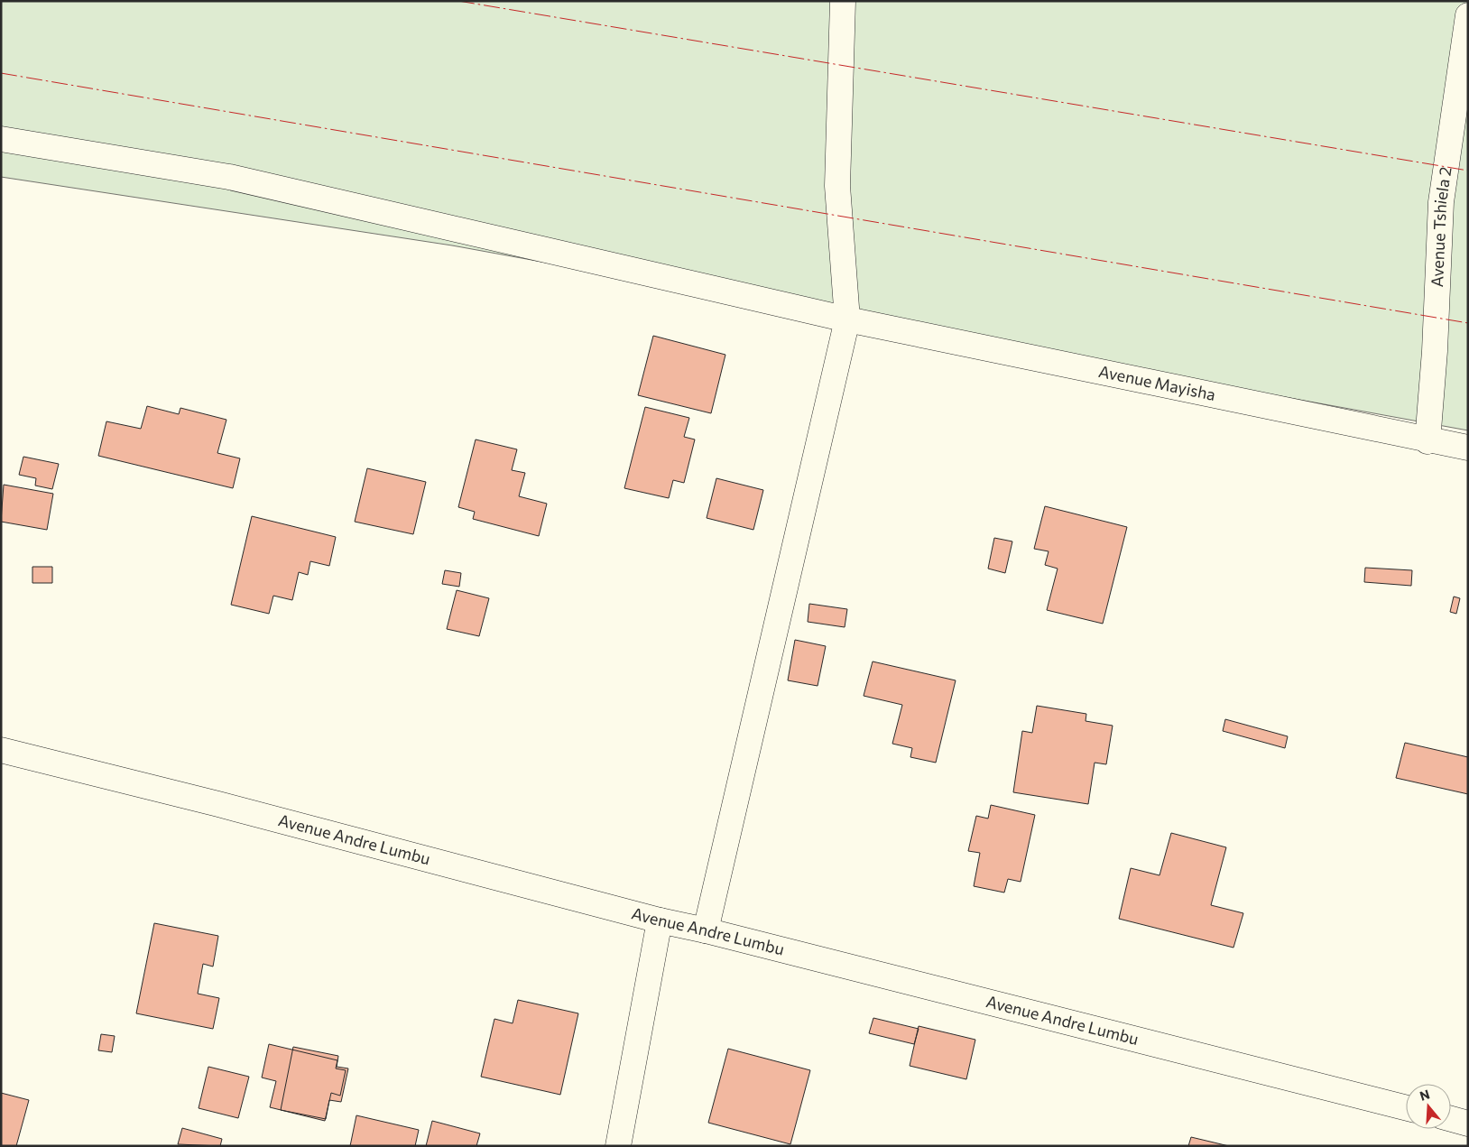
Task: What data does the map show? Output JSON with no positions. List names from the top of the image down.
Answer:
{
  "streets": {
    "street": ["Avenue Tshiela 2", "Avenue Mayisha", "Avenue Andre Lumbu"]
  },
  "crossings": [
    ["Avenue Tshiela 2", "Avenue Mayisha"]
  ],
  "north": "top"
}
